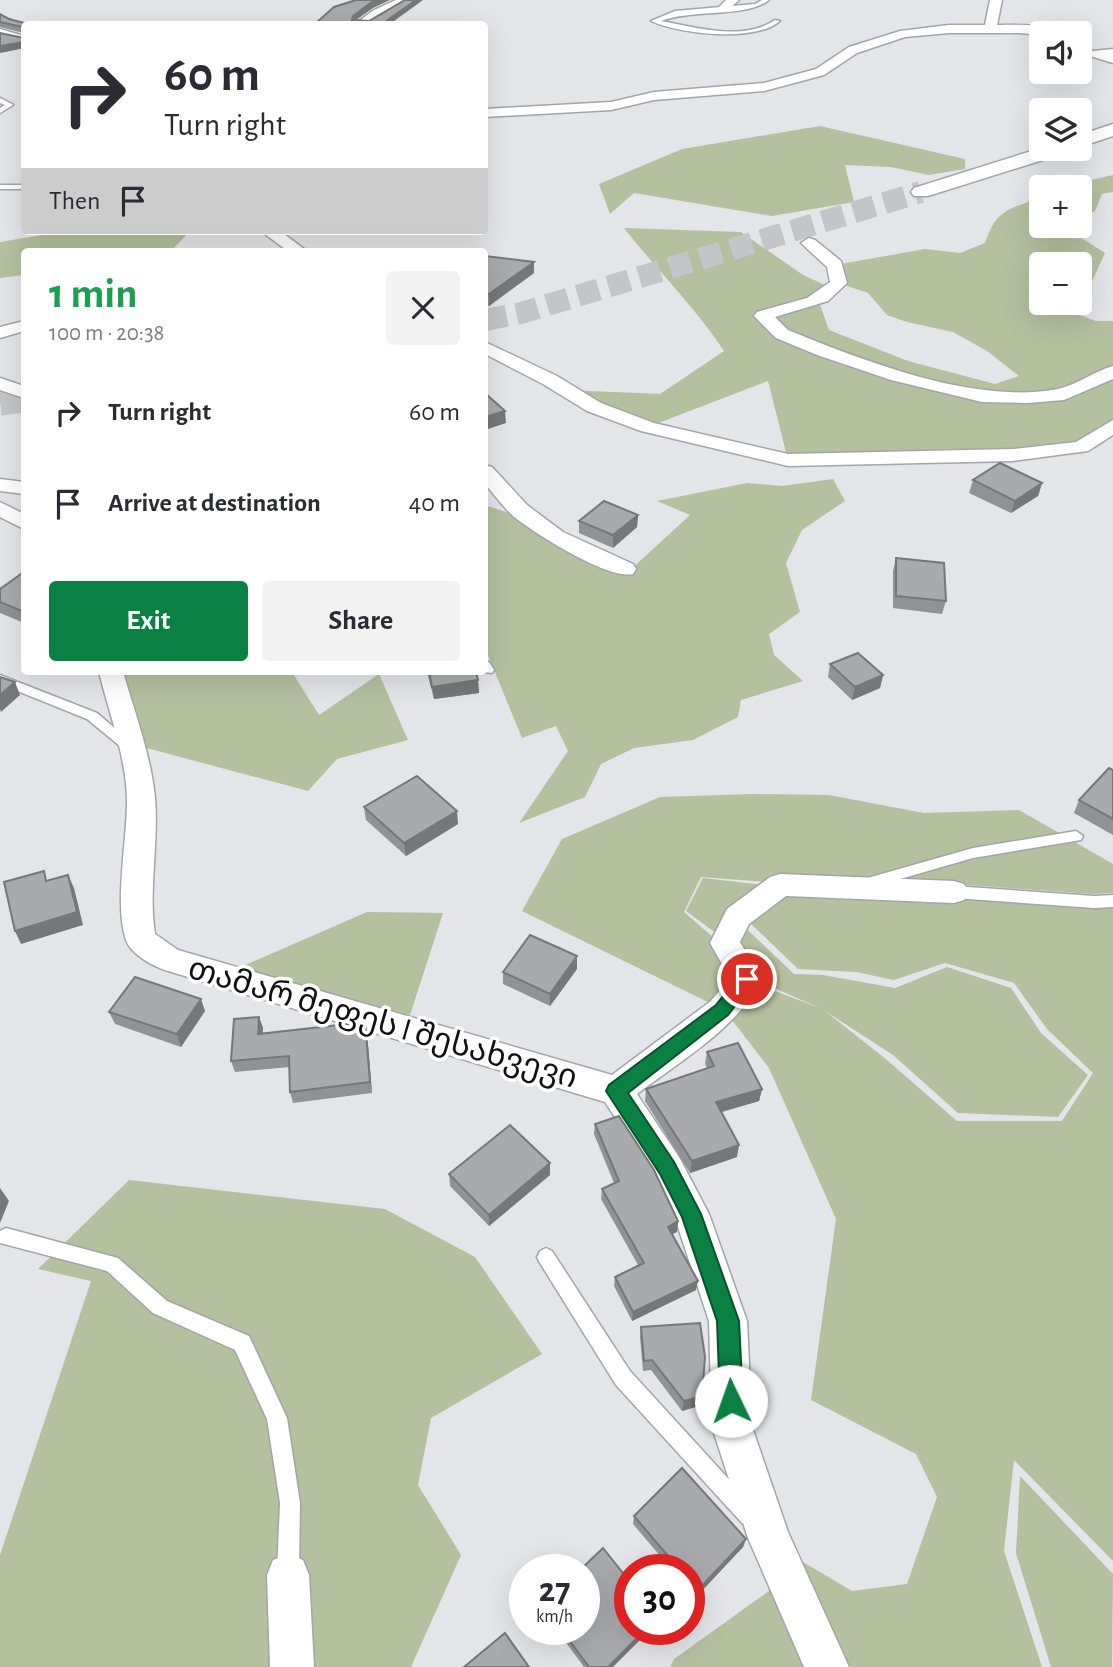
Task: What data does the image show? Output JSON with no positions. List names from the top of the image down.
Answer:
{
  "streets": {
    "street": ["თამარ მეფეს I შესახვევი"]
  },
  "page": {
    "map_buttons": ["+", "−"],
    "turn": ["60 m", "Turn right"],
    "then": "Then",
    "heading": ["1 min", "100 m · 20:38"],
    "list": [
      {
        "name": "Turn right",
        "value": "60 m"
      },
      {
        "name": "Arrive at destination",
        "value": "40 m"
      }
    ],
    "buttons": ["Exit", "Share"],
    "speed": "27 km/h",
    "limit": "30"
  }
}
